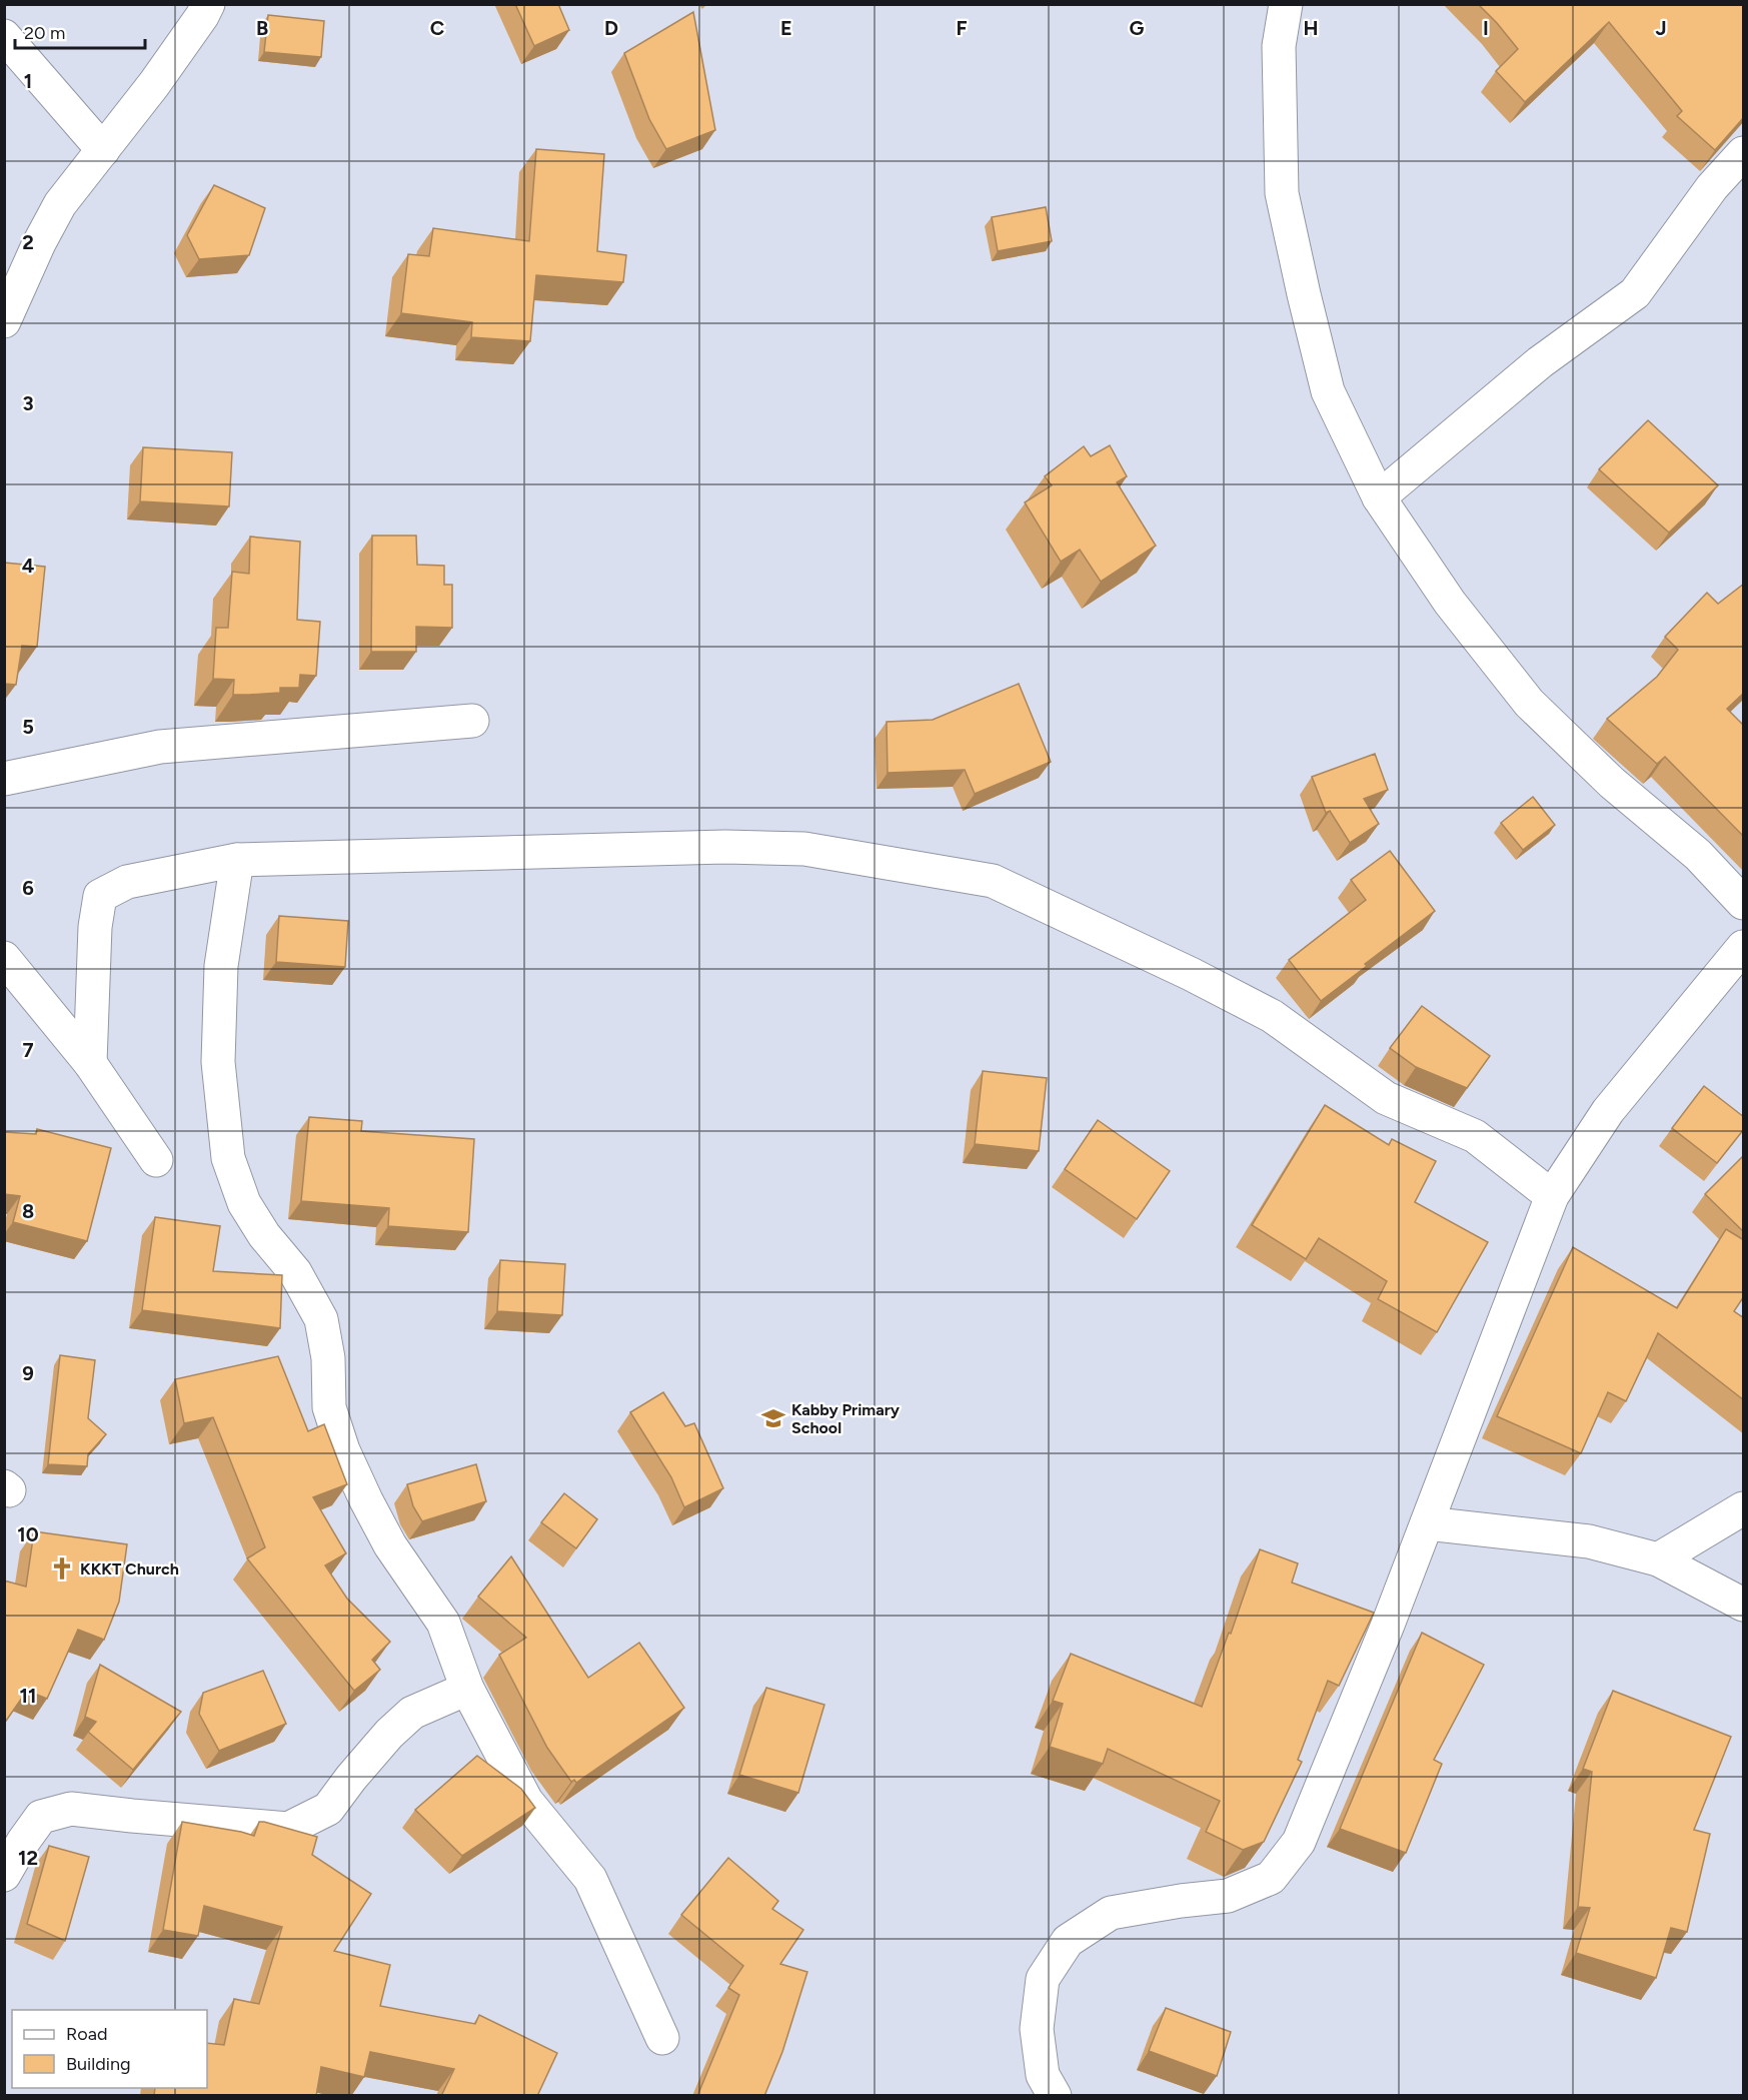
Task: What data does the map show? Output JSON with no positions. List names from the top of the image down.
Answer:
{
  "places": {
    "school or university": ["Kabby Primary School"],
    "church": ["KKKT Church"]
  },
  "legend": ["Road", "Building"],
  "scale_bar": "20 m",
  "grid": {
    "columns": [
      "B",
      "C",
      "D",
      "E",
      "F",
      "G",
      "H",
      "I",
      "J"
    ],
    "rows": [
      "1",
      "2",
      "3",
      "4",
      "5",
      "6",
      "7",
      "8",
      "9",
      "10",
      "11",
      "12"
    ]
  }
}
